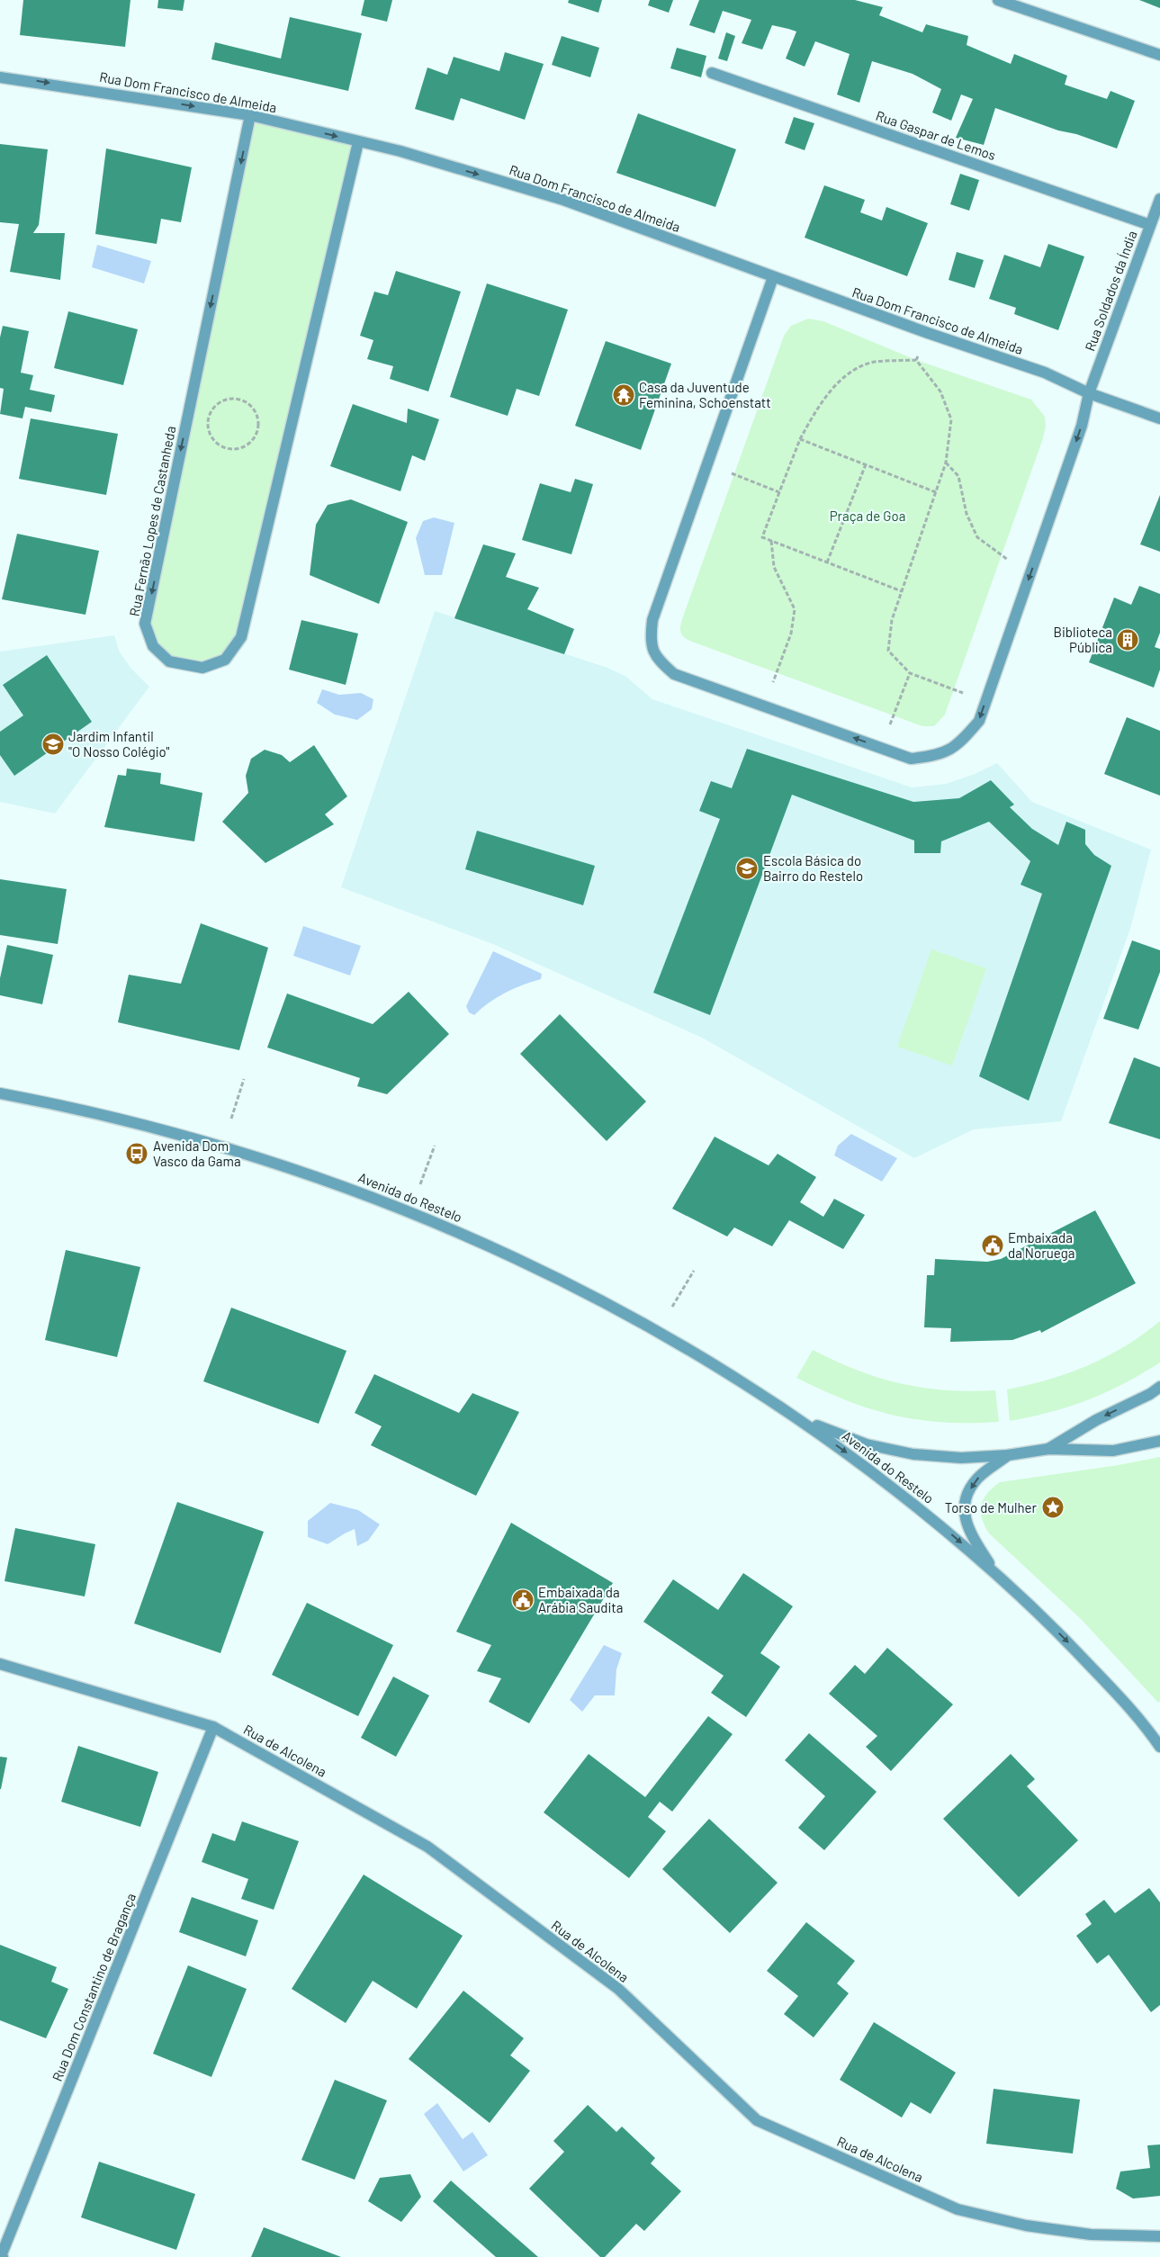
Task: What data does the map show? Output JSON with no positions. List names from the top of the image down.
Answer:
{
  "streets": {
    "street": [
      "Rua Dom Francisco de Almeida",
      "Rua Gaspar de Lemos",
      "Rua Soldados da Índia",
      "Rua Fernão Lopes de Castanheda",
      "Avenida do Restelo",
      "Rua de Alcolena",
      "Rua Dom Constantino de Bragança"
    ]
  },
  "crossings": [
    ["Rua Dom Francisco de Almeida", "Rua Soldados da Índia"],
    ["Rua Dom Francisco de Almeida", "Rua Fernão Lopes de Castanheda"],
    ["Rua Gaspar de Lemos", "Rua Soldados da Índia"],
    ["Rua de Alcolena", "Rua Dom Constantino de Bragança"]
  ],
  "one_way": ["Rua Dom Francisco de Almeida"],
  "parks": ["Praça de Goa"],
  "places": {
    "temple": ["Casa da Juventude Feminina, Schoenstatt"],
    "building": ["Biblioteca Pública"],
    "school or university": ["Jardim Infantil \"O Nosso Colégio\"", "Escola Básica do Bairro do Restelo"],
    "bus stop": ["Avenida Dom Vasco da Gama"],
    "public building": ["Embaixada da Noruega", "Embaixada da Arábia Saudita"],
    "place": ["Torso de Mulher"]
  }
}
